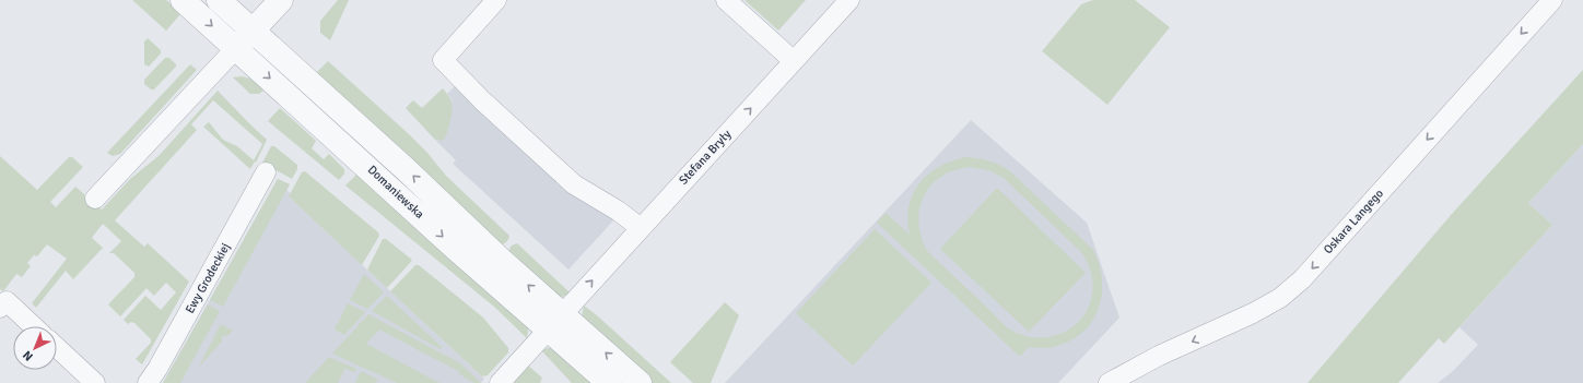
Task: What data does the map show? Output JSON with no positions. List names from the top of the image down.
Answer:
{
  "streets": {
    "street": [
      "Stefana Bryły",
      "Domaniewska",
      "Oskara Langego",
      "Ewy Grodeckiej"
    ]
  },
  "crossings": [
    ["Stefana Bryły", "Domaniewska"]
  ],
  "one_way": ["Stefana Bryły", "Oskara Langego"],
  "north": "bottom left"
}
